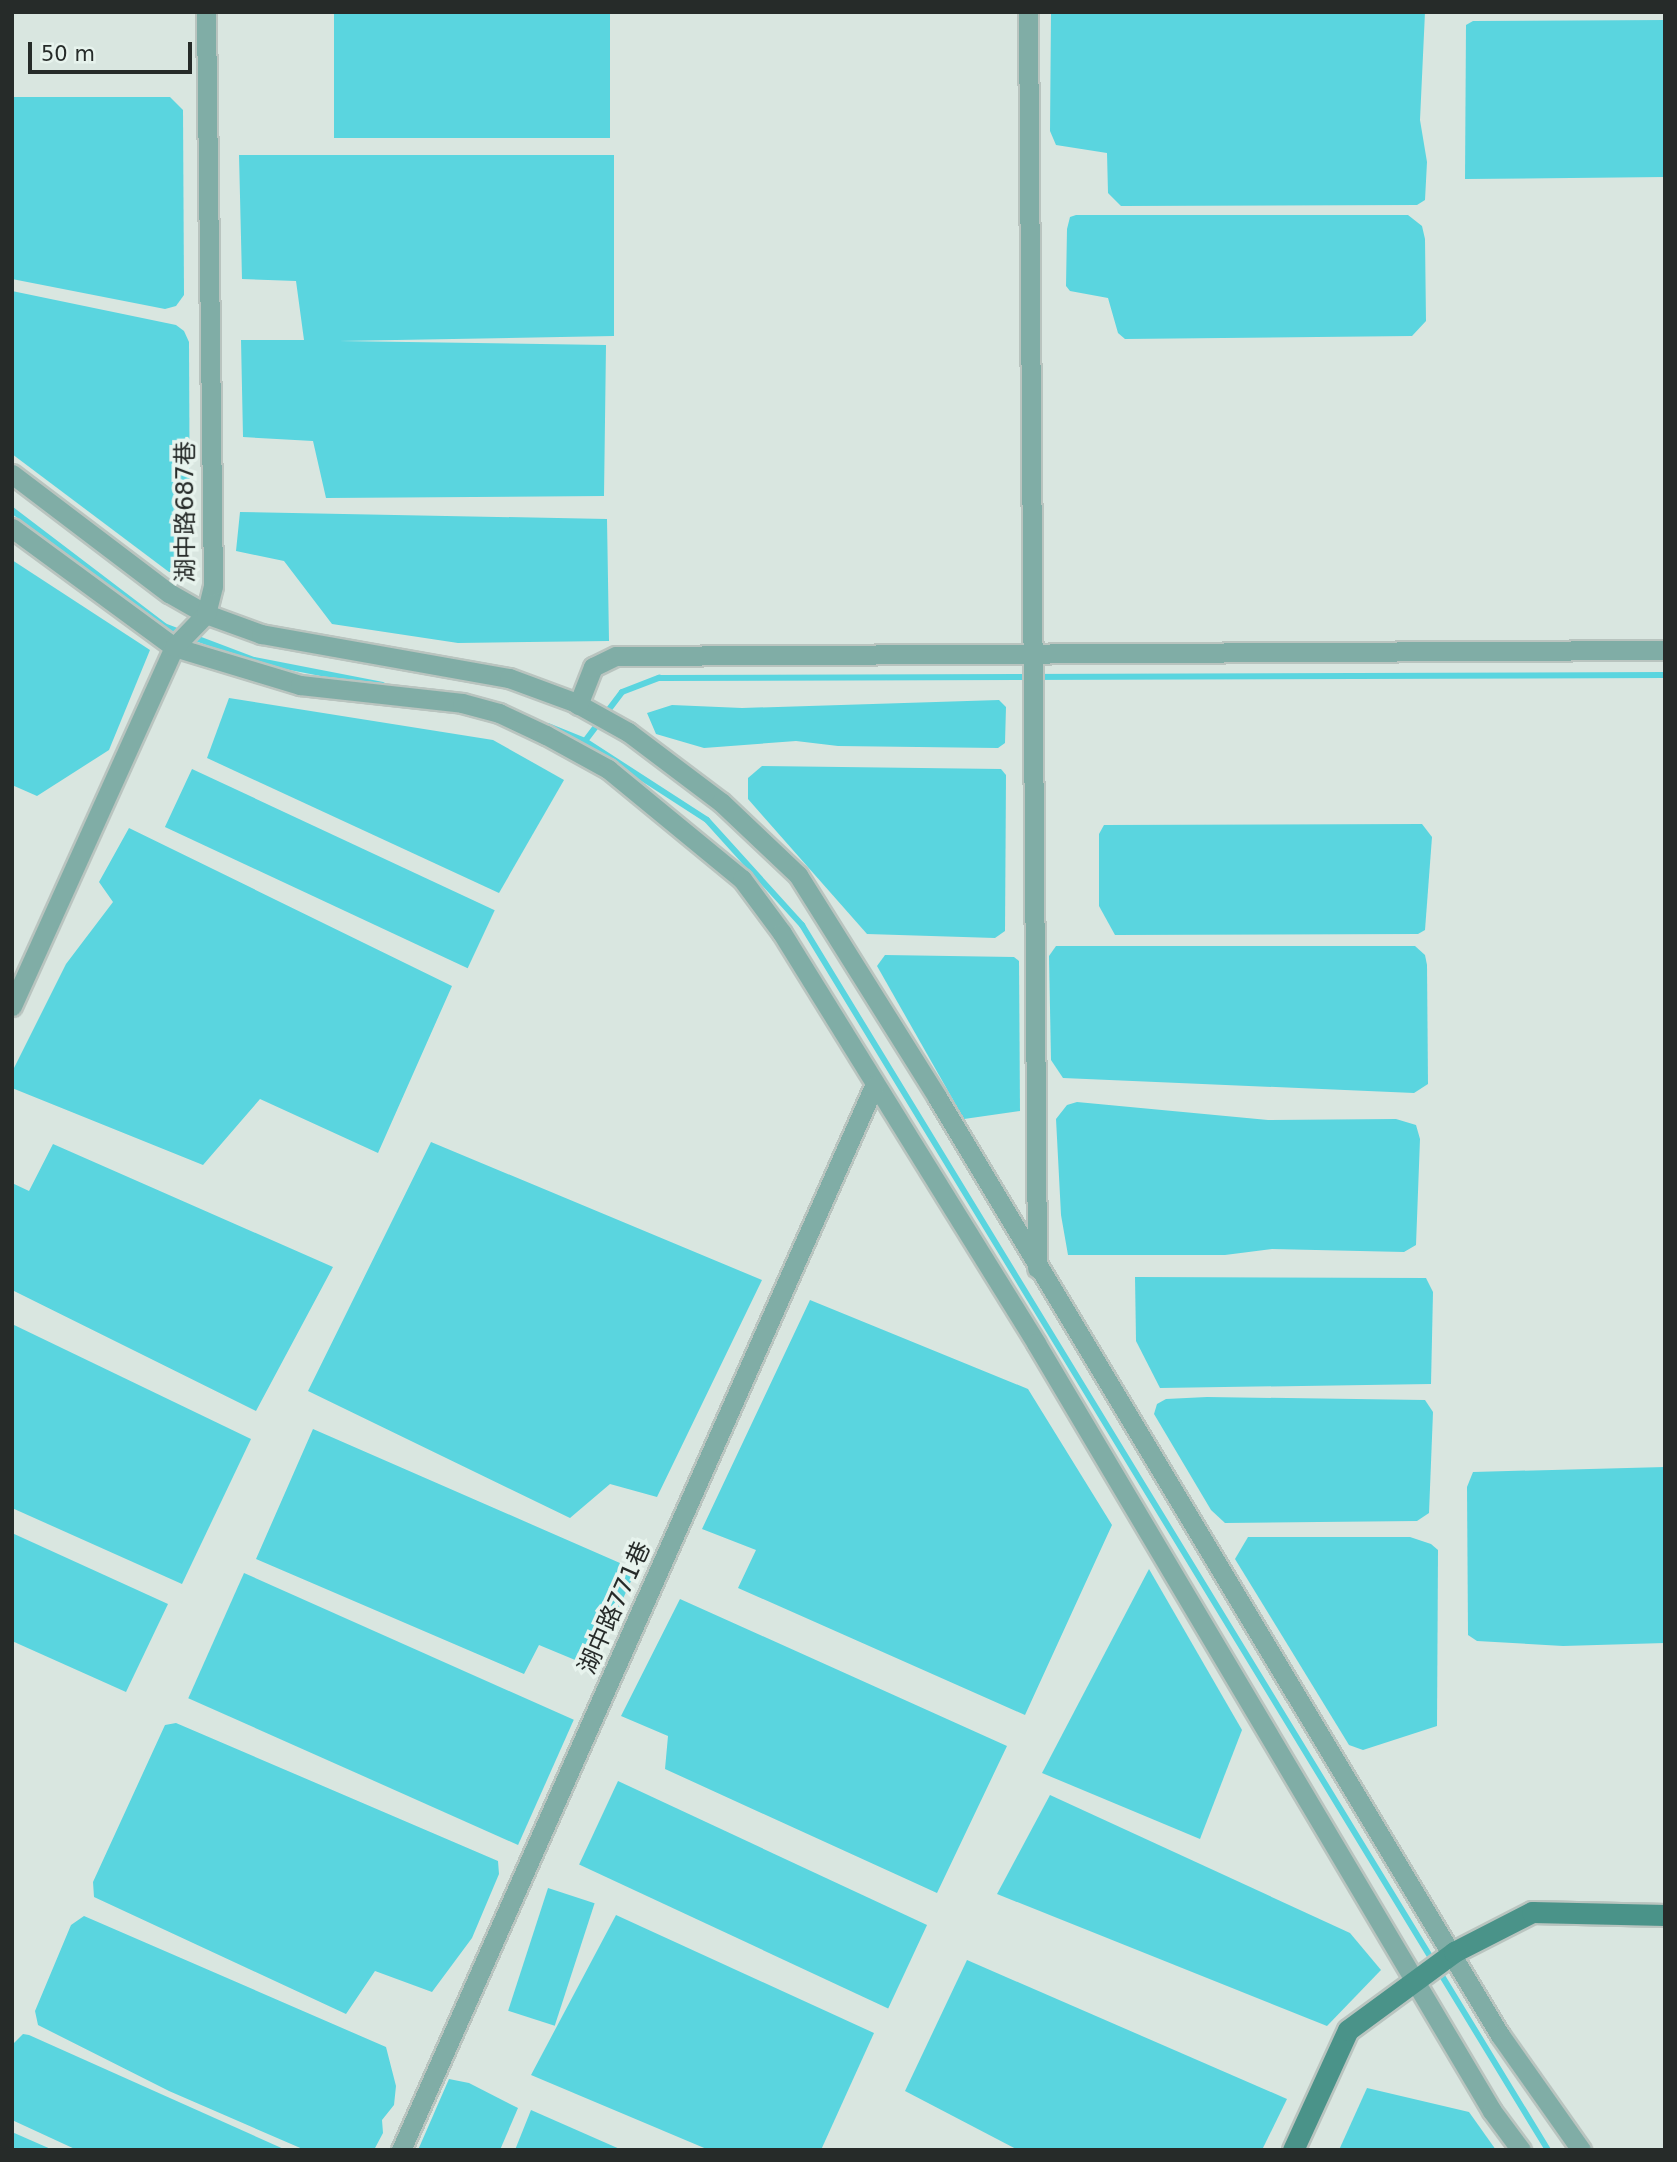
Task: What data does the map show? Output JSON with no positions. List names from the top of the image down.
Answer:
{
  "streets": {
    "street": ["湖中路687巷", "湖中路771巷"]
  },
  "scale_bar": "50 m"
}
